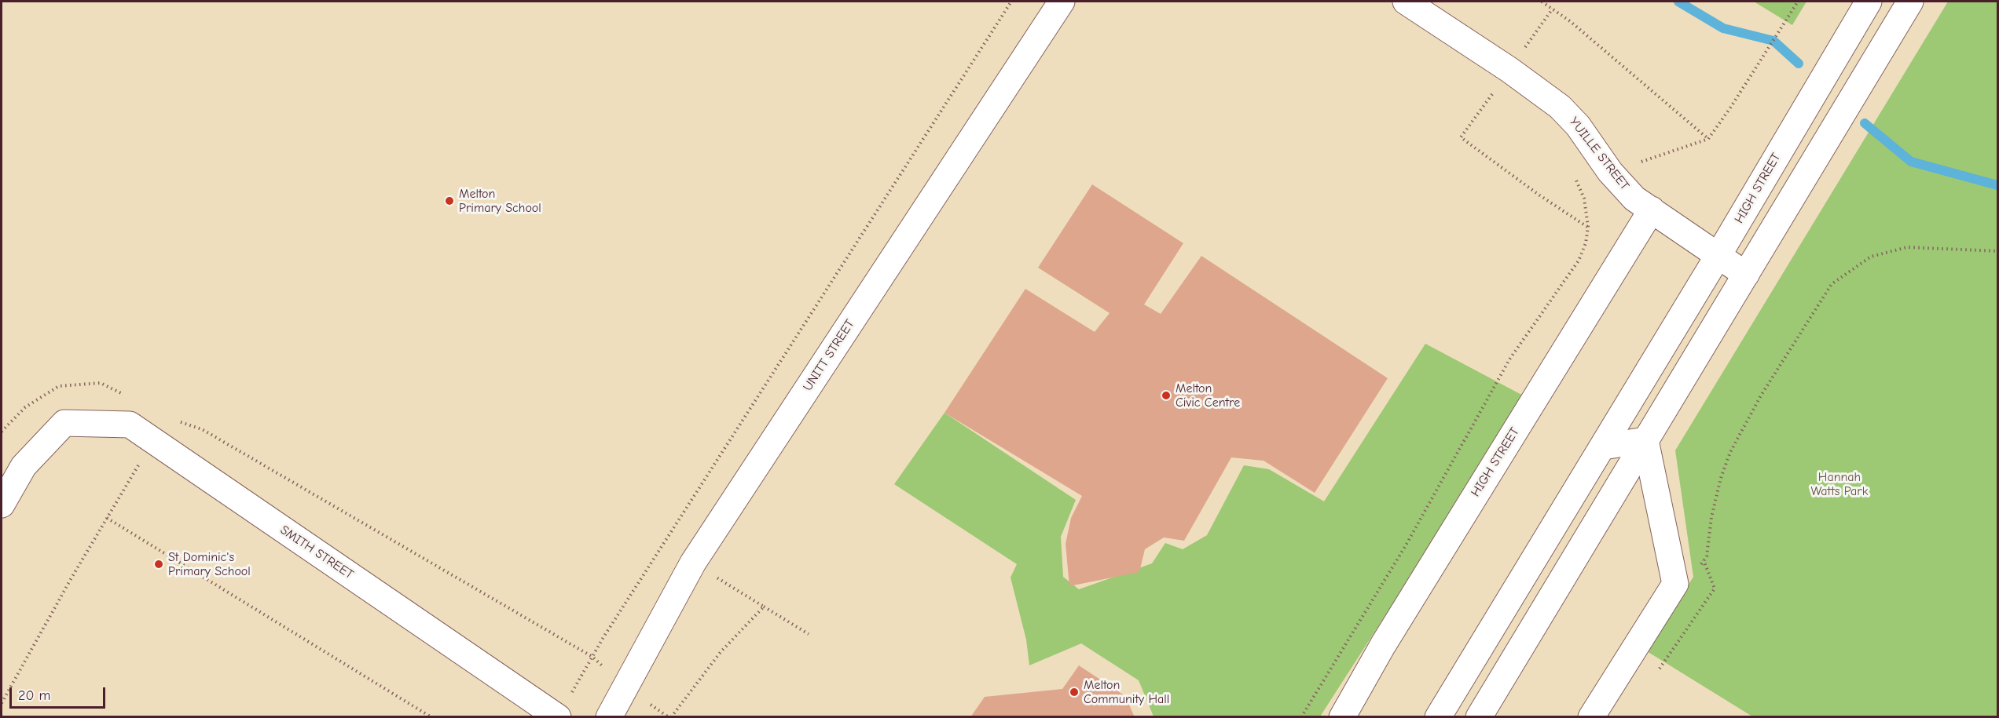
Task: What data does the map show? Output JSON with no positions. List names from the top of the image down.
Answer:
{
  "streets": {
    "street": [
      "YUILLE STREET",
      "HIGH STREET",
      "UNITT STREET",
      "SMITH STREET"
    ]
  },
  "crossings": [
    ["YUILLE STREET", "HIGH STREET"]
  ],
  "parks": ["Hannah Watts Park"],
  "places": [
    "Melton Primary School",
    "Melton Civic Centre",
    "St Dominic's Primary School",
    "Melton Community Hall"
  ],
  "scale_bar": "20 m"
}
